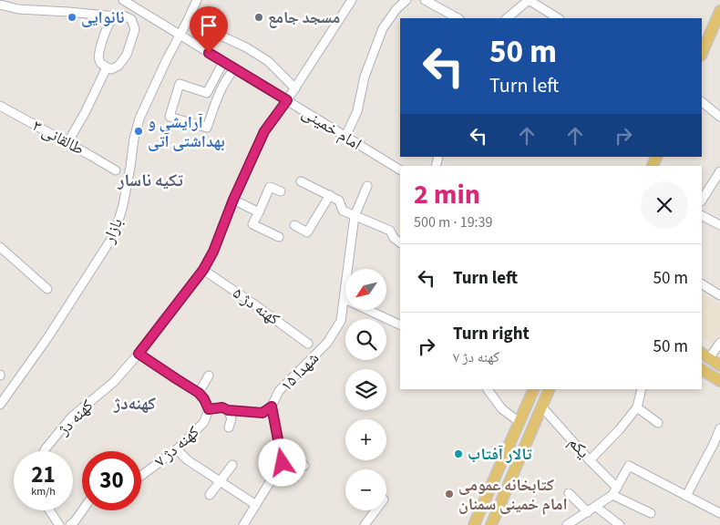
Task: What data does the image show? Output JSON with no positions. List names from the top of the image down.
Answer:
{
  "streets": {
    "street": [
      "امام خمینی",
      "طالقانی ۳",
      "بازار",
      "کهنه دژ ۵",
      "شهدا ۱۵",
      "کهنه دژ",
      "کهنه دژ ۷",
      "یکم"
    ]
  },
  "crossings": [
    ["امام خمینی", "بازار"],
    ["امام خمینی", "کهنه دژ"],
    ["کهنه دژ ۵", "کهنه دژ"],
    ["کهنه دژ", "کهنه دژ ۷"]
  ],
  "districts": ["تکیه ناسار", "کهنه‌دژ"],
  "places": [
    "نانوایی",
    "مسجد جامع",
    "آرایشی و بهداشتی آتی",
    "تالار آفتاب",
    "کتابخانه عمومی امام خمینی سمنان"
  ],
  "north": "bottom left",
  "page": {
    "turn": ["50 m", "Turn left"],
    "heading": ["2 min", "500 m · 19:39"],
    "list": [
      {
        "name": "Turn left",
        "value": "50 m"
      },
      {
        "name": "Turn right",
        "note": "کهنه دژ ۷",
        "value": "50 m"
      }
    ],
    "map_buttons": ["+", "−"],
    "speed": "21 km/h",
    "limit": "30"
  }
}
